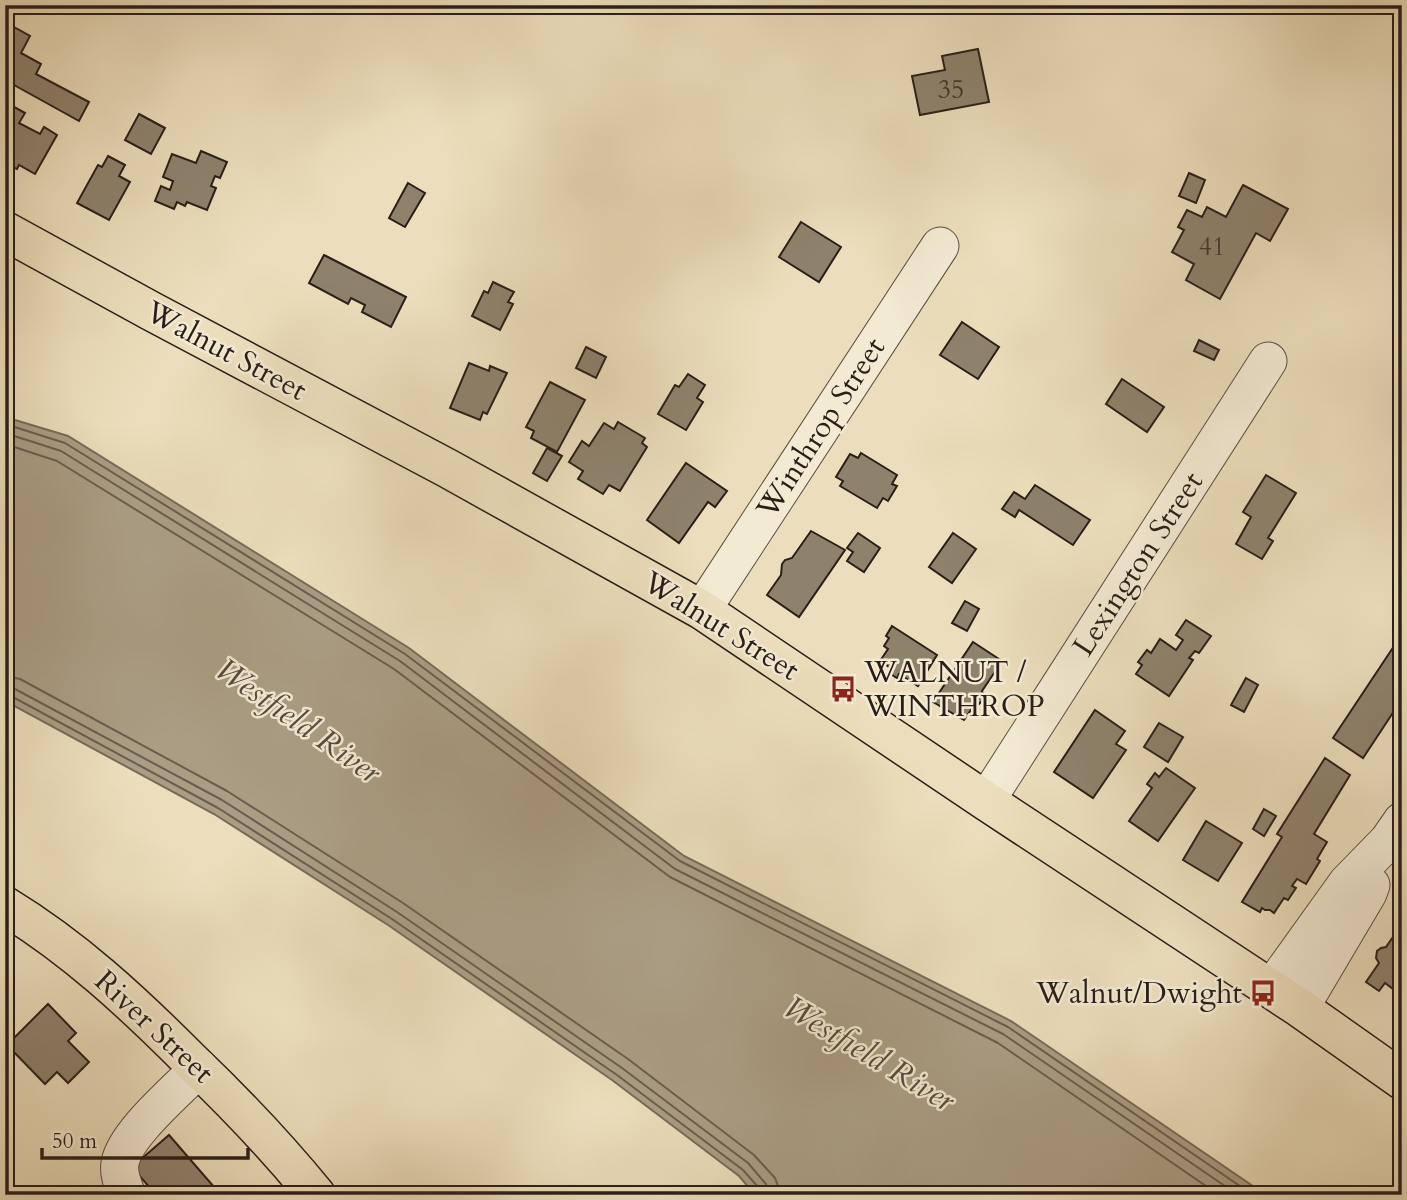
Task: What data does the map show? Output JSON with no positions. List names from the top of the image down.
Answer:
{
  "streets": {
    "main road": ["Walnut Street", "River Street"],
    "street": ["Winthrop Street", "Lexington Street"]
  },
  "crossings": [
    ["Walnut Street", "Winthrop Street"],
    ["Walnut Street", "Lexington Street"]
  ],
  "water": ["Westfield River"],
  "places": {
    "bus stop": ["WALNUT / WINTHROP", "Walnut/Dwight"]
  },
  "house_numbers": ["35", "41"],
  "scale_bar": "50 m"
}
